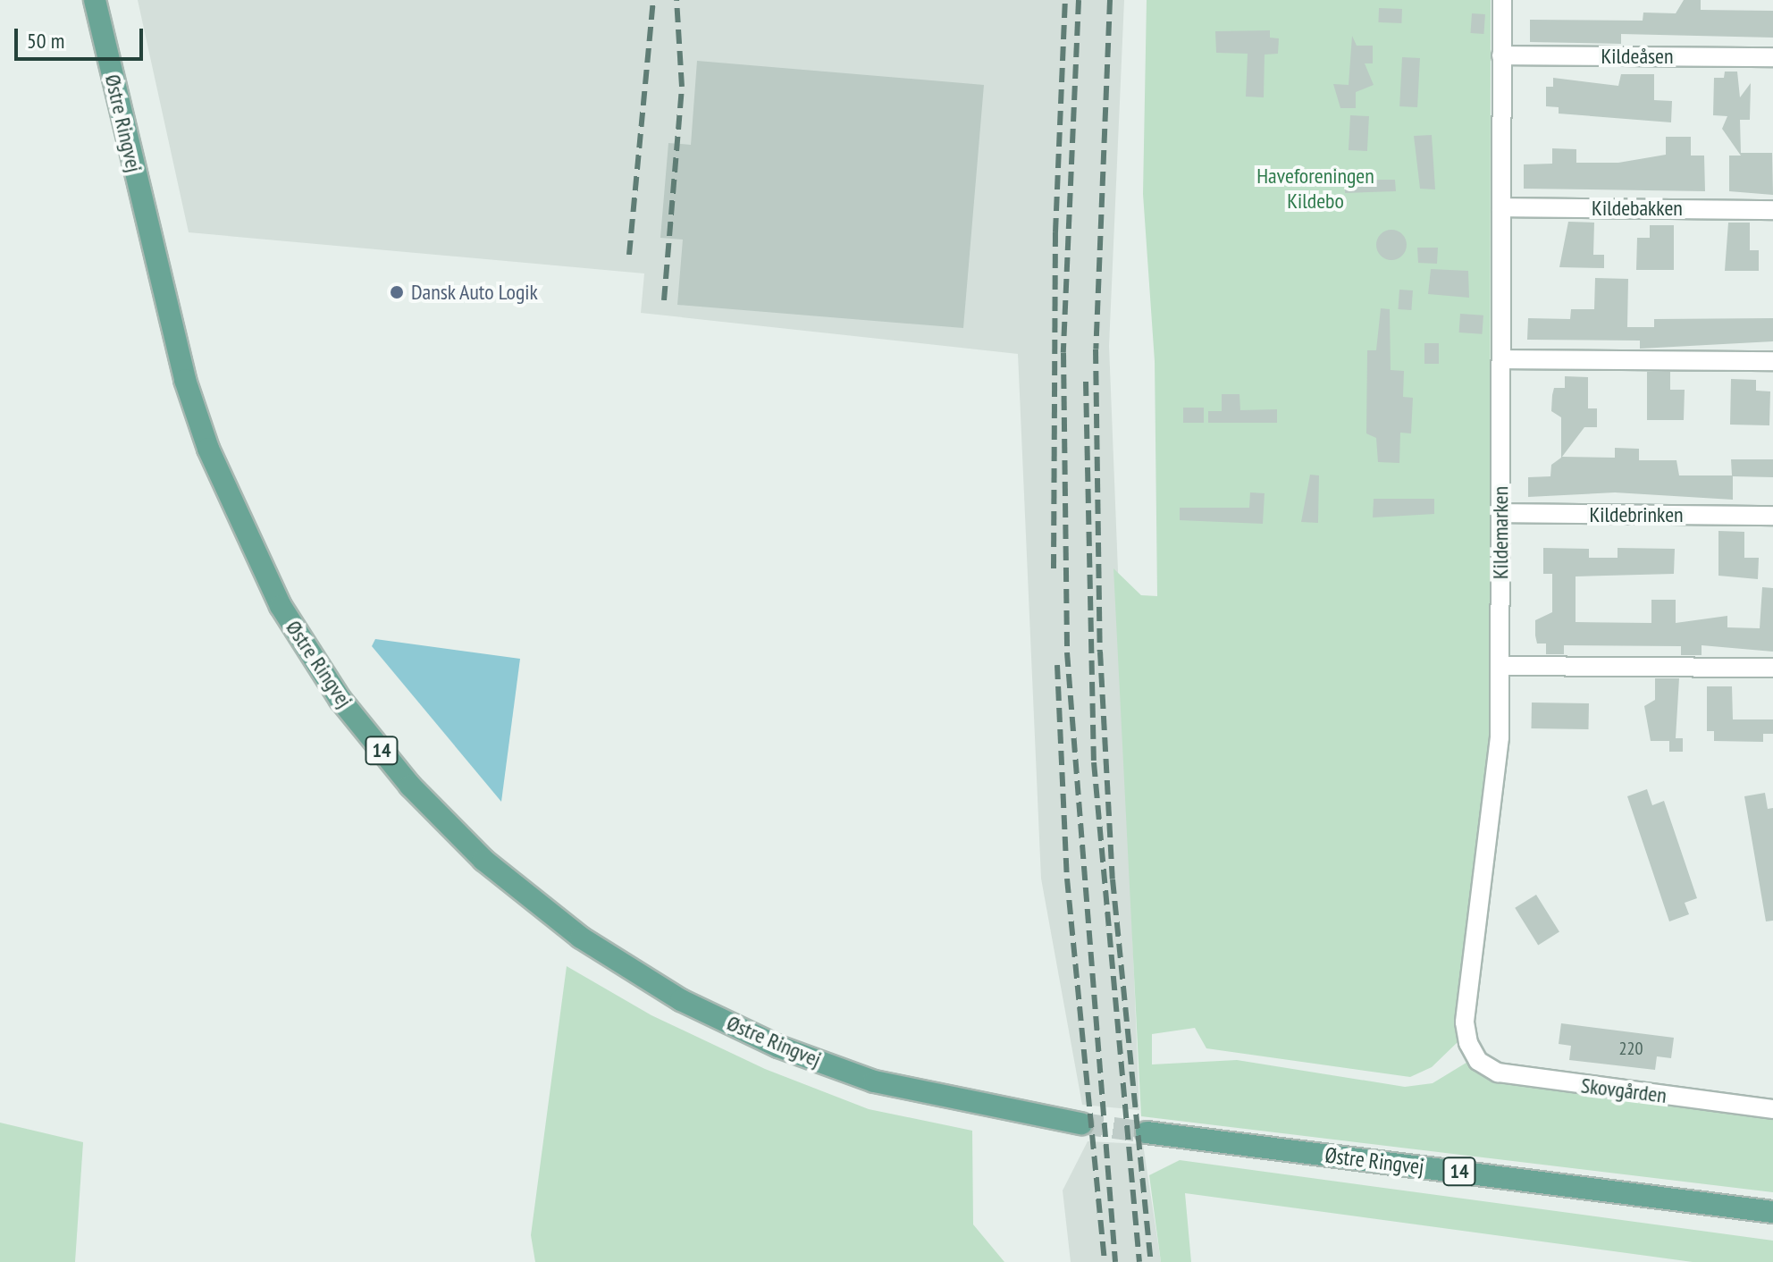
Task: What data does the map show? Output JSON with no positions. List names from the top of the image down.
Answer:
{
  "streets": {
    "main road": ["Østre Ringvej", "14"],
    "street": [
      "Kildeåsen",
      "Kildebakken",
      "Kildebrinken",
      "Kildemarken",
      "Skovgården"
    ]
  },
  "crossings": [
    ["Kildeåsen", "Kildemarken"],
    ["Kildebakken", "Kildemarken"],
    ["Kildebrinken", "Kildemarken"],
    ["Kildemarken", "Skovgården"]
  ],
  "parks": ["Haveforeningen Kildebo"],
  "places": ["Dansk Auto Logik"],
  "house_numbers": ["220"],
  "scale_bar": "50 m"
}
